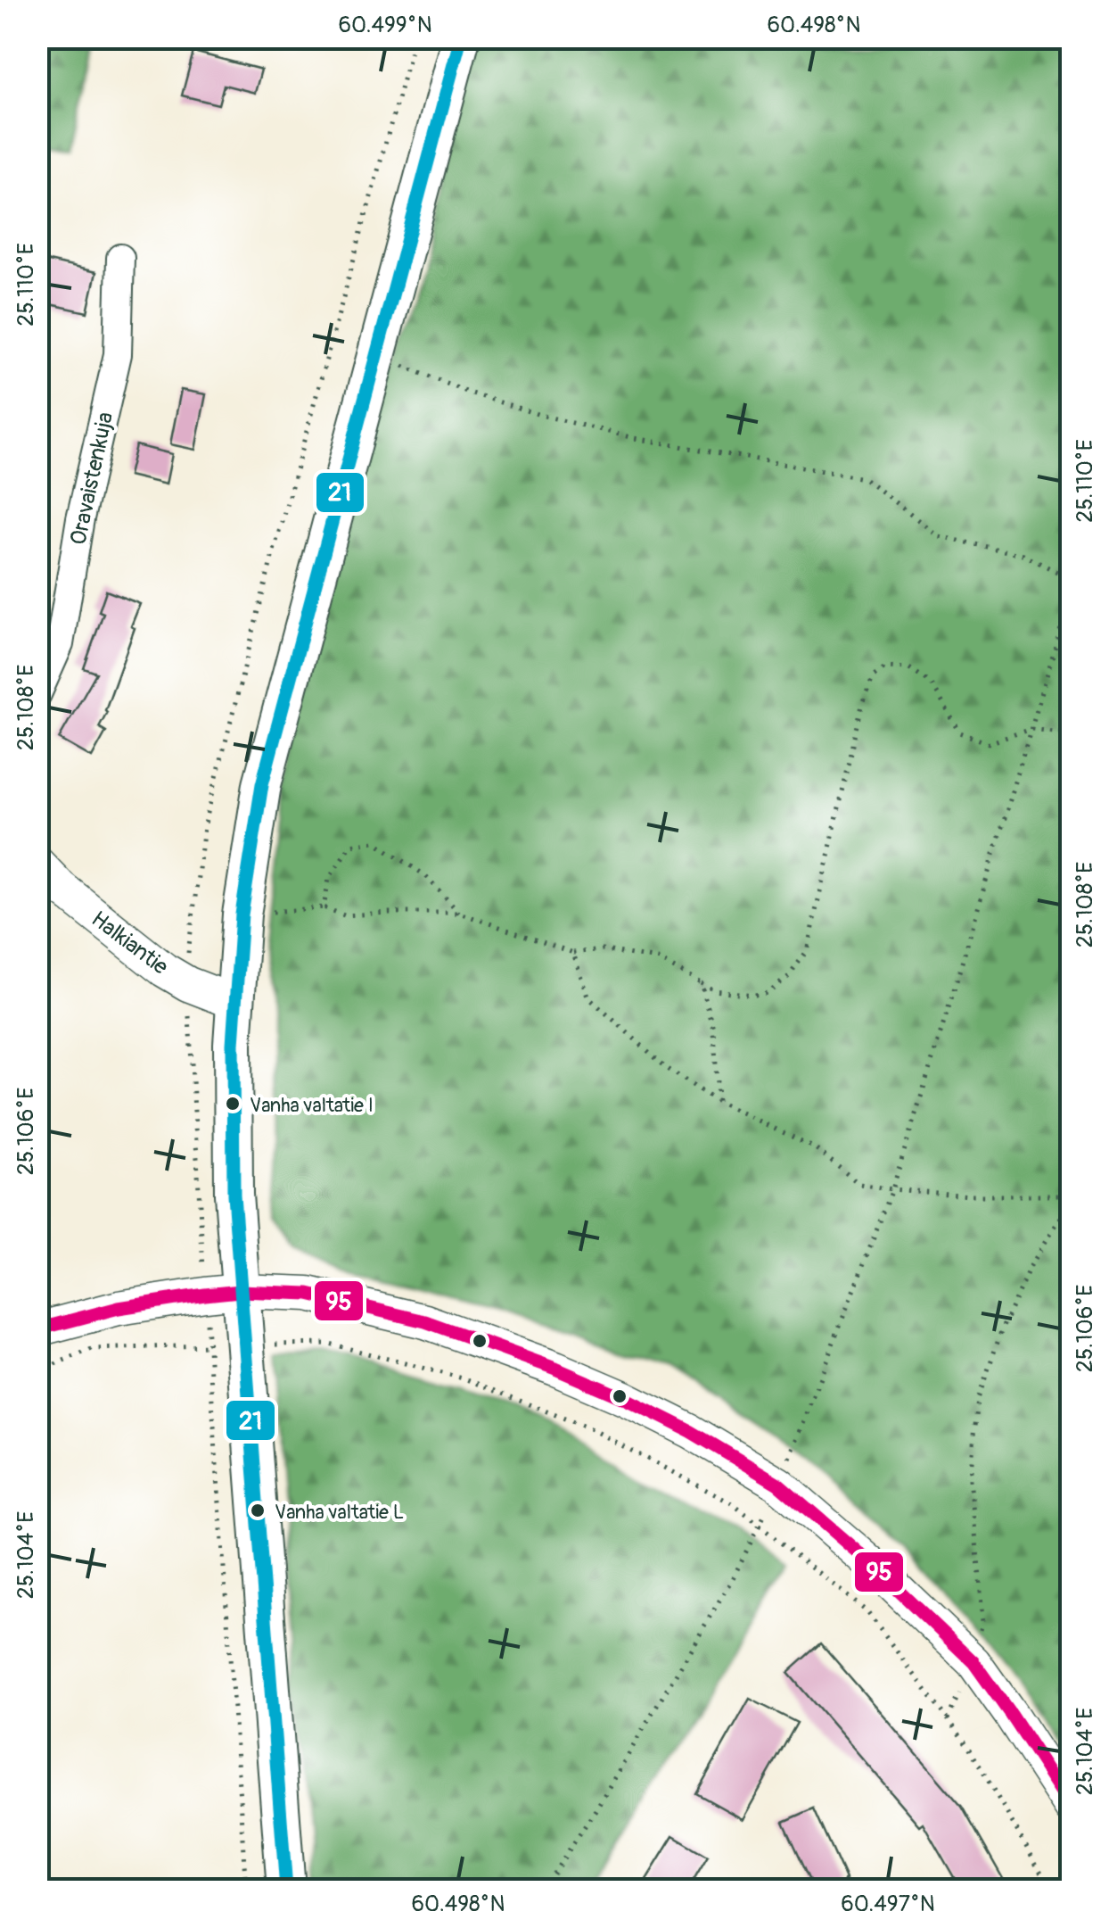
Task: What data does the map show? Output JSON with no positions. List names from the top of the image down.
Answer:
{
  "streets": {
    "street": ["Oravaistenkuja", "Halkiantie"]
  },
  "places": ["Vanha valtatie I", "Vanha valtatie L"],
  "lines": ["transit line 21", "transit line 95"],
  "coordinates": [
    "60.499°N",
    "60.498°N",
    "25.110°E",
    "25.108°E",
    "25.106°E",
    "25.104°E",
    "60.497°N"
  ]
}
